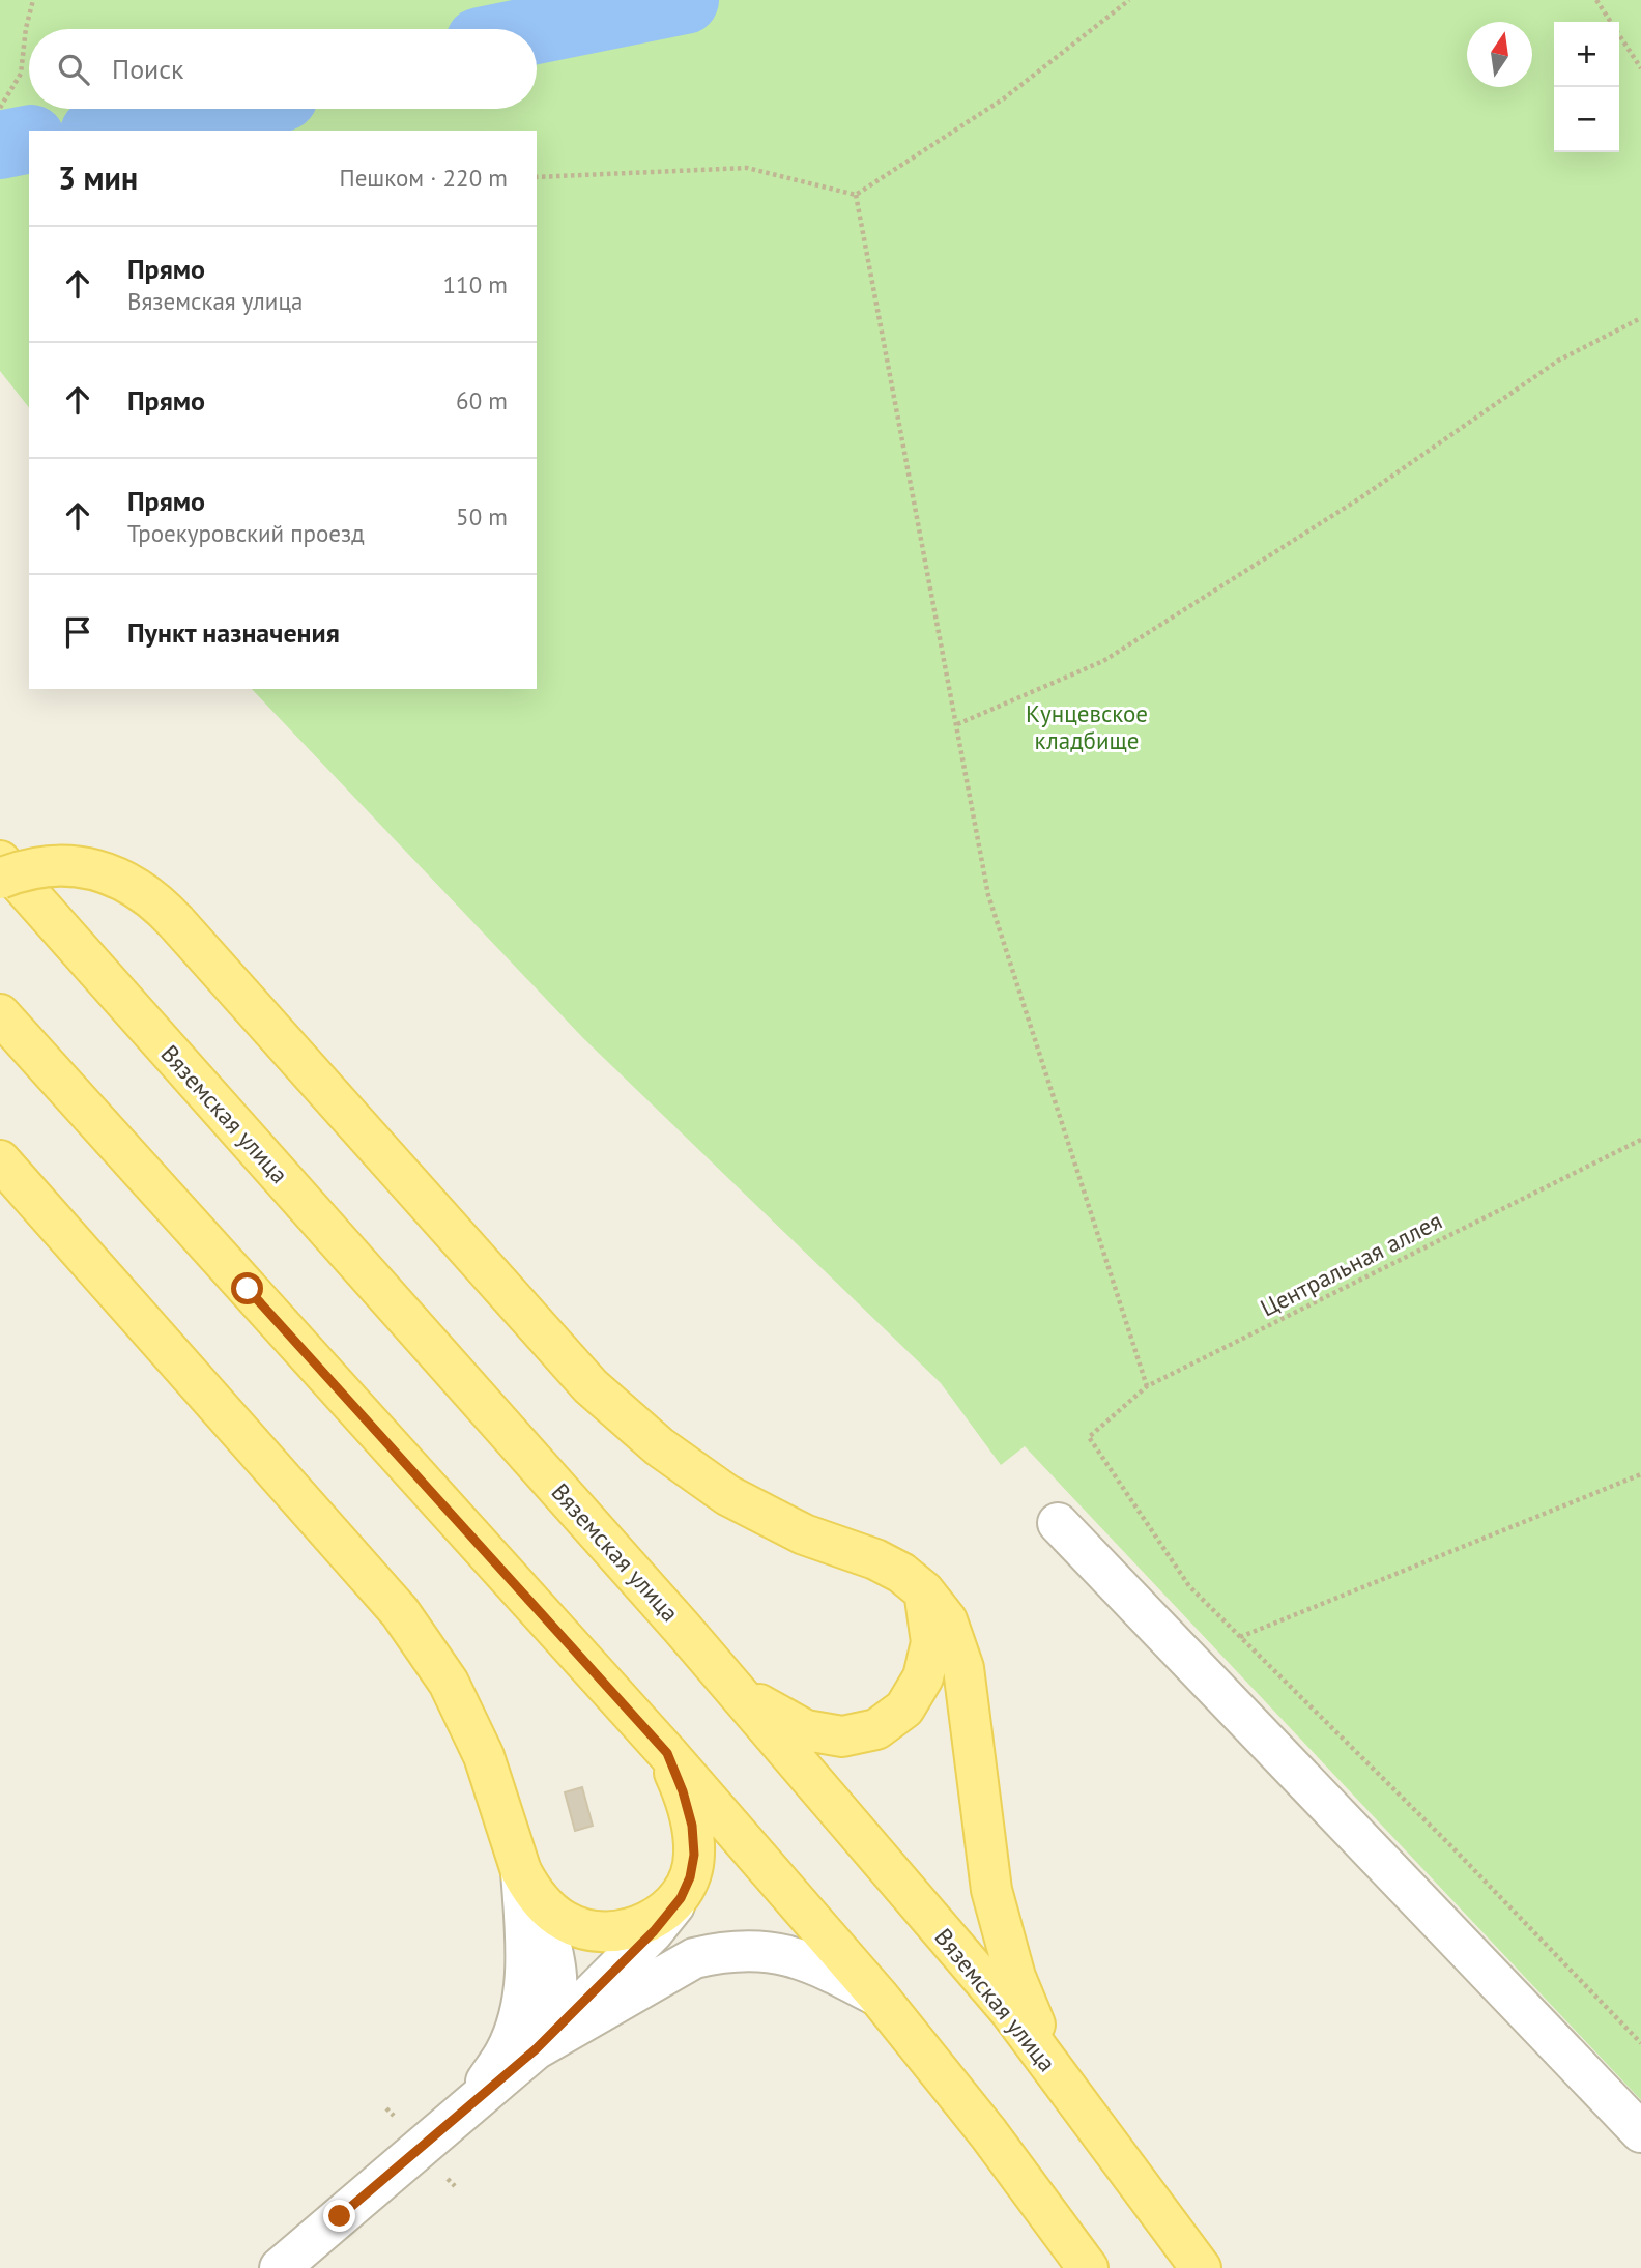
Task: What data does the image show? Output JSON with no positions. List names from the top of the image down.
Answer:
{
  "streets": {
    "main road": ["Вяземская улица"],
    "path": ["Центральная аллея"]
  },
  "parks": ["Кунцевское кладбище"],
  "north": "top",
  "page": {
    "map_buttons": ["+", "−"],
    "search": "Поиск",
    "heading": ["3 мин", "Пешком · 220 m"],
    "list": [
      ["Прямо", "Вяземская улица", "110 m"],
      ["Прямо", "60 m"],
      ["Прямо", "Троекуровский проезд", "50 m"],
      "Пункт назначения"
    ]
  }
}
